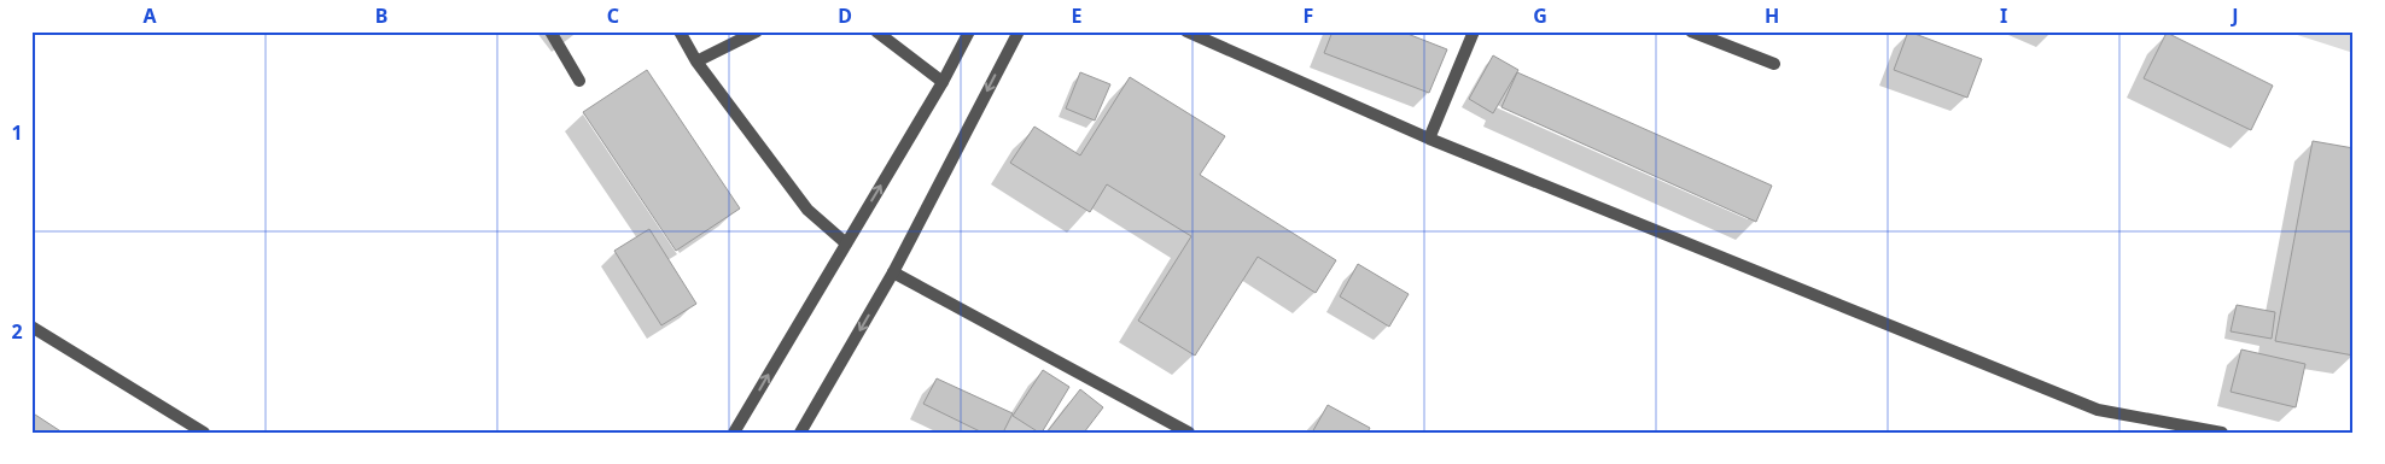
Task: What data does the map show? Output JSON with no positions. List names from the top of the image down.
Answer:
{
  "grid": {
    "columns": [
      "A",
      "B",
      "C",
      "D",
      "E",
      "F",
      "G",
      "H",
      "I",
      "J"
    ],
    "rows": ["1", "2"]
  }
}
